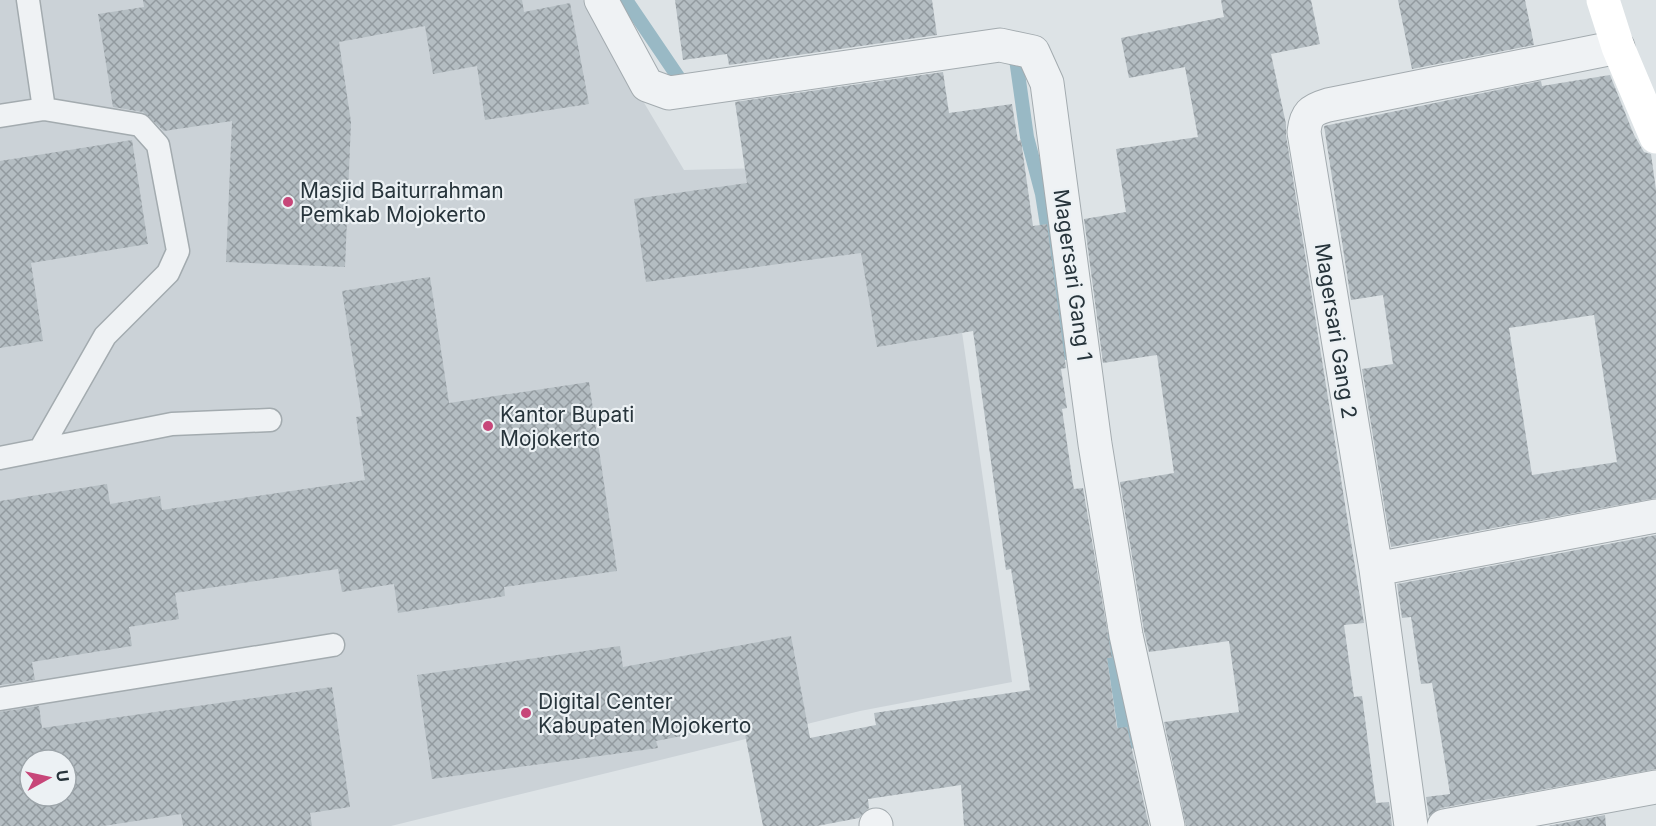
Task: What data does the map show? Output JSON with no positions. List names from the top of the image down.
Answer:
{
  "streets": {
    "street": ["Magersari Gang 1", "Magersari Gang 2"]
  },
  "places": ["Masjid Baiturrahman Pemkab Mojokerto", "Kantor Bupati Mojokerto", "Digital Center Kabupaten Mojokerto"],
  "north": "right"
}
